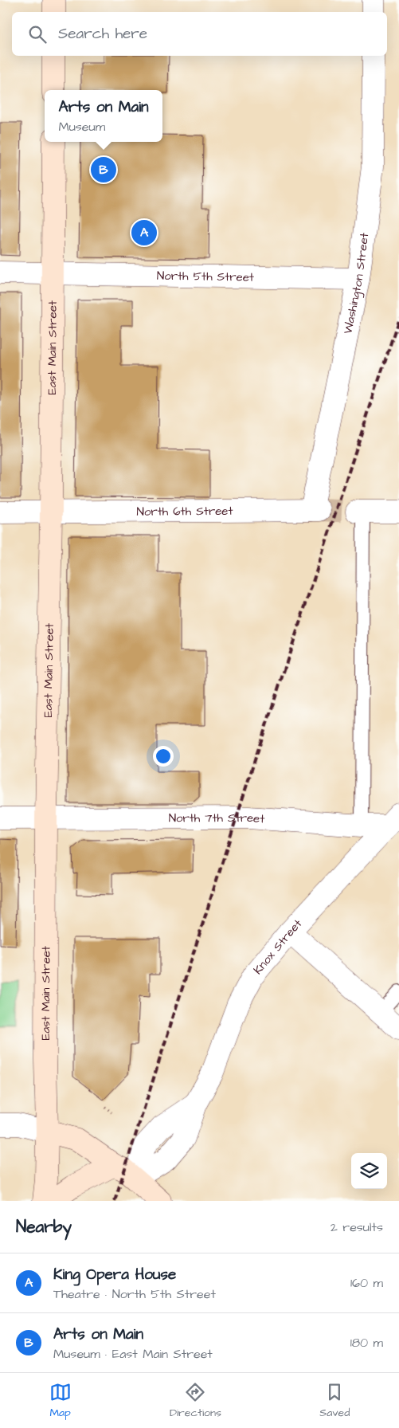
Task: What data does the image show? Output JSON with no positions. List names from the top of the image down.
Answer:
{
  "streets": {
    "street": [
      "North 5th Street",
      "Washington Street",
      "East Main Street",
      "North 6th Street",
      "North 7th Street",
      "Knox Street"
    ]
  },
  "crossings": [
    ["North 5th Street", "Washington Street"],
    ["North 5th Street", "East Main Street"],
    ["Washington Street", "North 6th Street"],
    ["East Main Street", "North 6th Street"],
    ["East Main Street", "North 7th Street"],
    ["North 7th Street", "Knox Street"]
  ],
  "page": {
    "search": "Search here",
    "popup": ["Arts on Main", "Museum"],
    "pins": ["B", "A"],
    "heading": ["Nearby", "2 results"],
    "list": [
      {
        "mark": "A",
        "name": "King Opera House",
        "note": "Theatre · North 5th Street",
        "value": "160 m"
      },
      {
        "mark": "B",
        "name": "Arts on Main",
        "note": "Museum · East Main Street",
        "value": "180 m"
      }
    ],
    "nav": ["Map", "Directions", "Saved"]
  }
}
